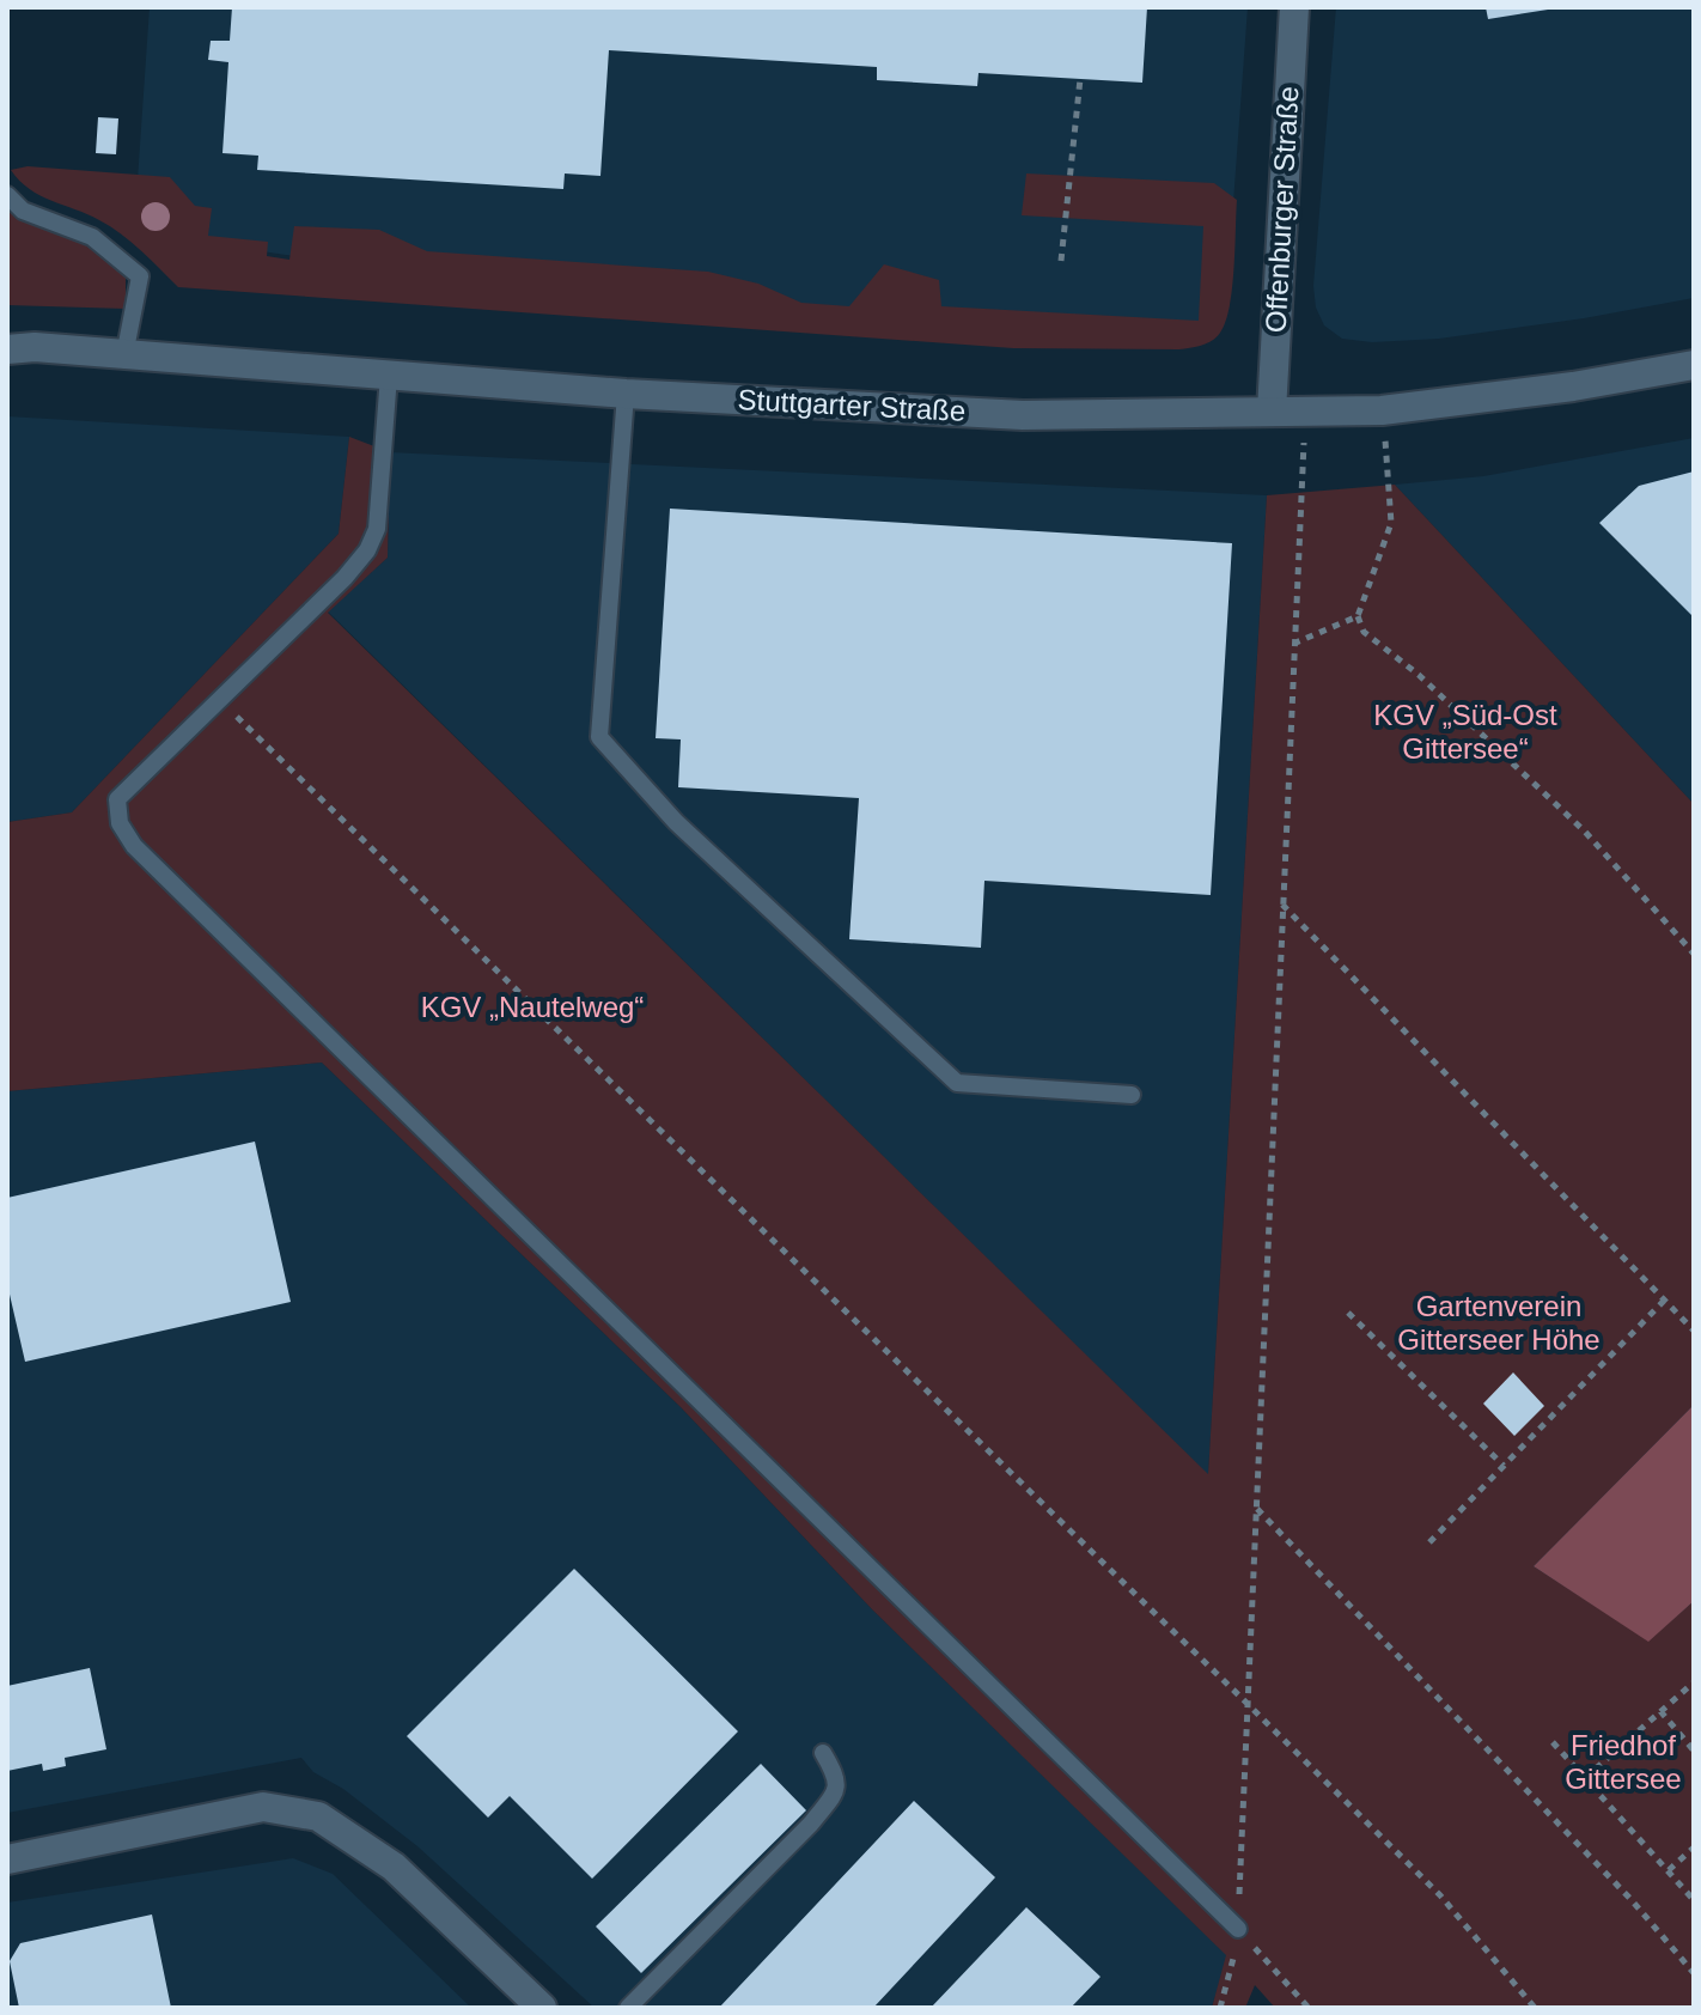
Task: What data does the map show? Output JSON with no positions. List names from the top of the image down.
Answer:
{
  "streets": {
    "main road": ["Offenburger Straße", "Stuttgarter Straße"]
  },
  "crossings": [
    ["Offenburger Straße", "Stuttgarter Straße"]
  ],
  "parks": [
    "KGV „Süd-Ost Gittersee“",
    "KGV „Nautelweg“",
    "Gartenverein Gitterseer Höhe",
    "Friedhof Gittersee"
  ]
}
